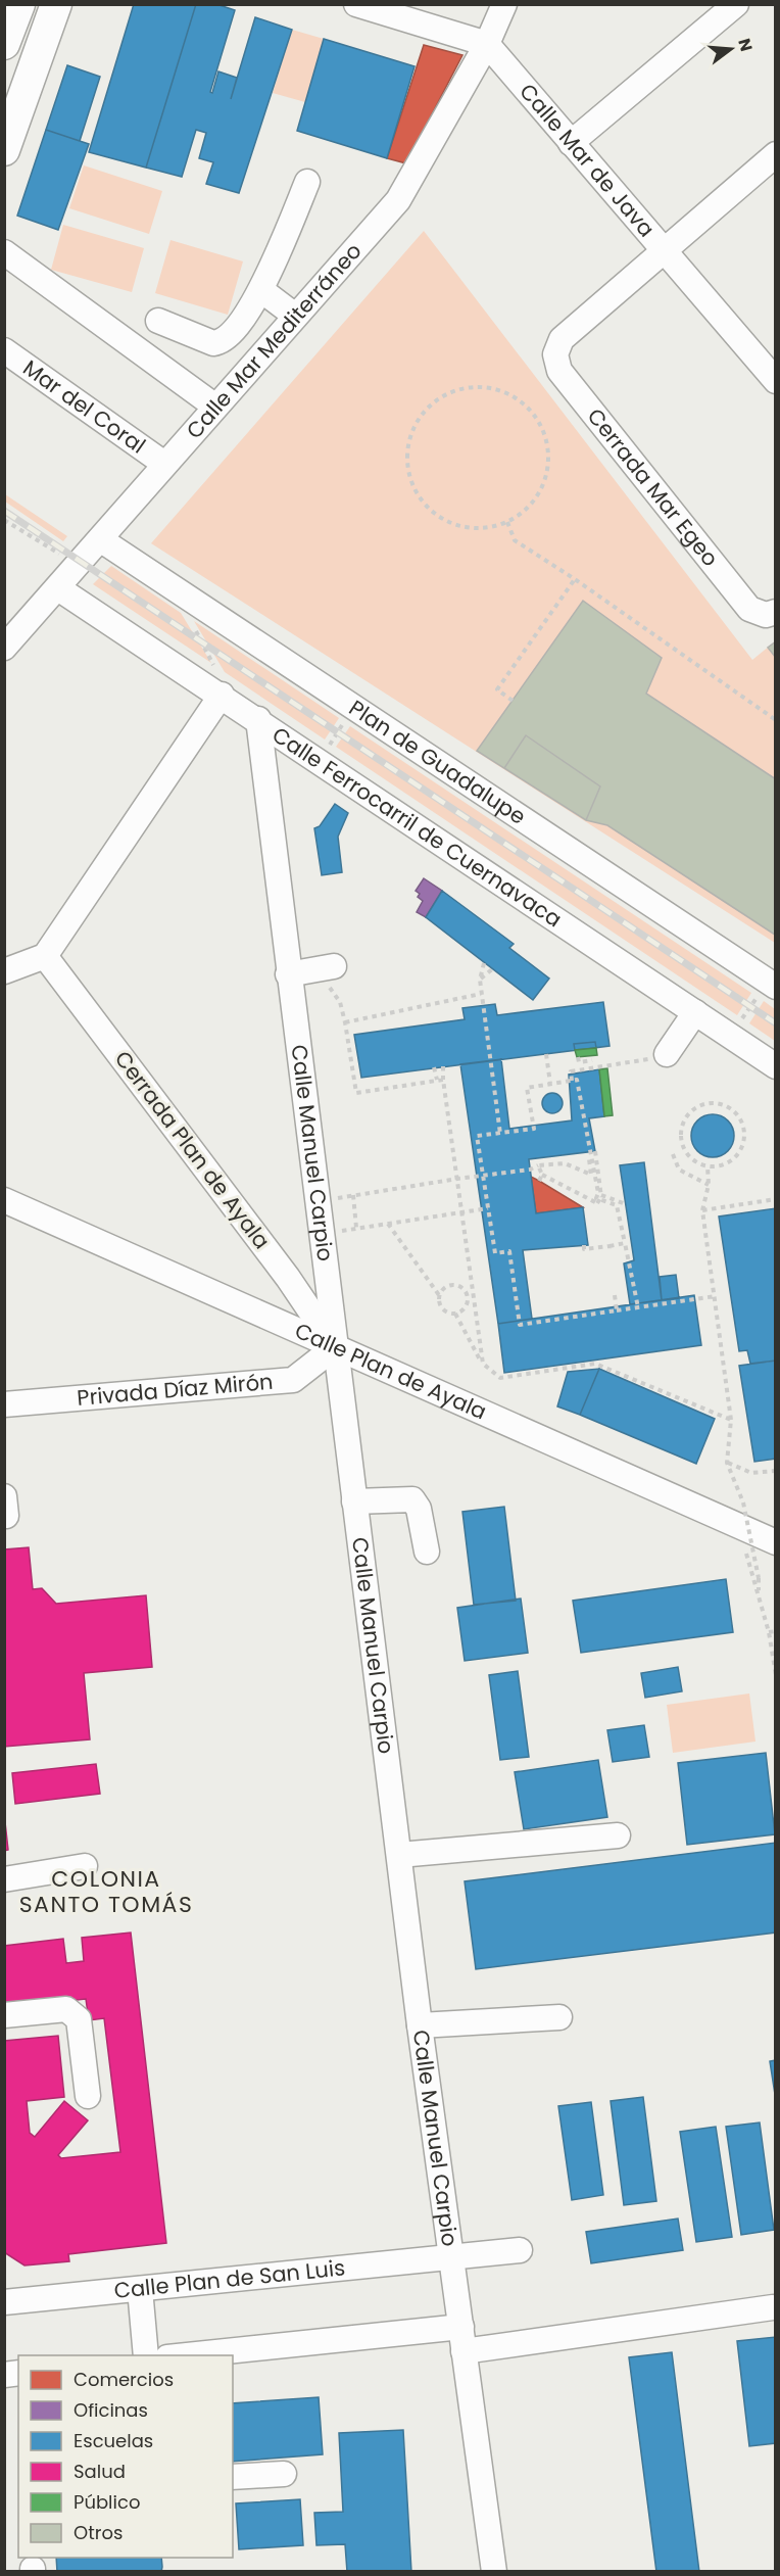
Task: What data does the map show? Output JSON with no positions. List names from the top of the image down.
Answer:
{
  "streets": {
    "street": [
      "Calle Mar de Java",
      "Calle Mar Mediterráneo",
      "Mar del Coral",
      "Cerrada Mar Egeo",
      "Plan de Guadalupe",
      "Calle Ferrocarril de Cuernavaca",
      "Cerrada Plan de Ayala",
      "Calle Manuel Carpio",
      "Calle Plan de Ayala",
      "Privada Díaz Mirón",
      "Calle Plan de San Luis"
    ]
  },
  "crossings": [
    ["Calle Mar de Java", "Calle Mar Mediterráneo"],
    ["Calle Mar de Java", "Cerrada Mar Egeo"],
    ["Calle Mar Mediterráneo", "Mar del Coral"],
    ["Calle Mar Mediterráneo", "Plan de Guadalupe"],
    ["Calle Mar Mediterráneo", "Calle Ferrocarril de Cuernavaca"],
    ["Calle Ferrocarril de Cuernavaca", "Calle Manuel Carpio"],
    ["Cerrada Plan de Ayala", "Calle Manuel Carpio"],
    ["Cerrada Plan de Ayala", "Calle Plan de Ayala"],
    ["Cerrada Plan de Ayala", "Privada Díaz Mirón"],
    ["Calle Manuel Carpio", "Calle Plan de Ayala"],
    ["Calle Manuel Carpio", "Privada Díaz Mirón"],
    ["Calle Manuel Carpio", "Calle Plan de San Luis"],
    ["Calle Plan de Ayala", "Privada Díaz Mirón"]
  ],
  "districts": ["COLONIA SANTO TOMÁS"],
  "legend": [
    "Comercios",
    "Oficinas",
    "Escuelas",
    "Salud",
    "Público",
    "Otros"
  ],
  "north": "right"
}
